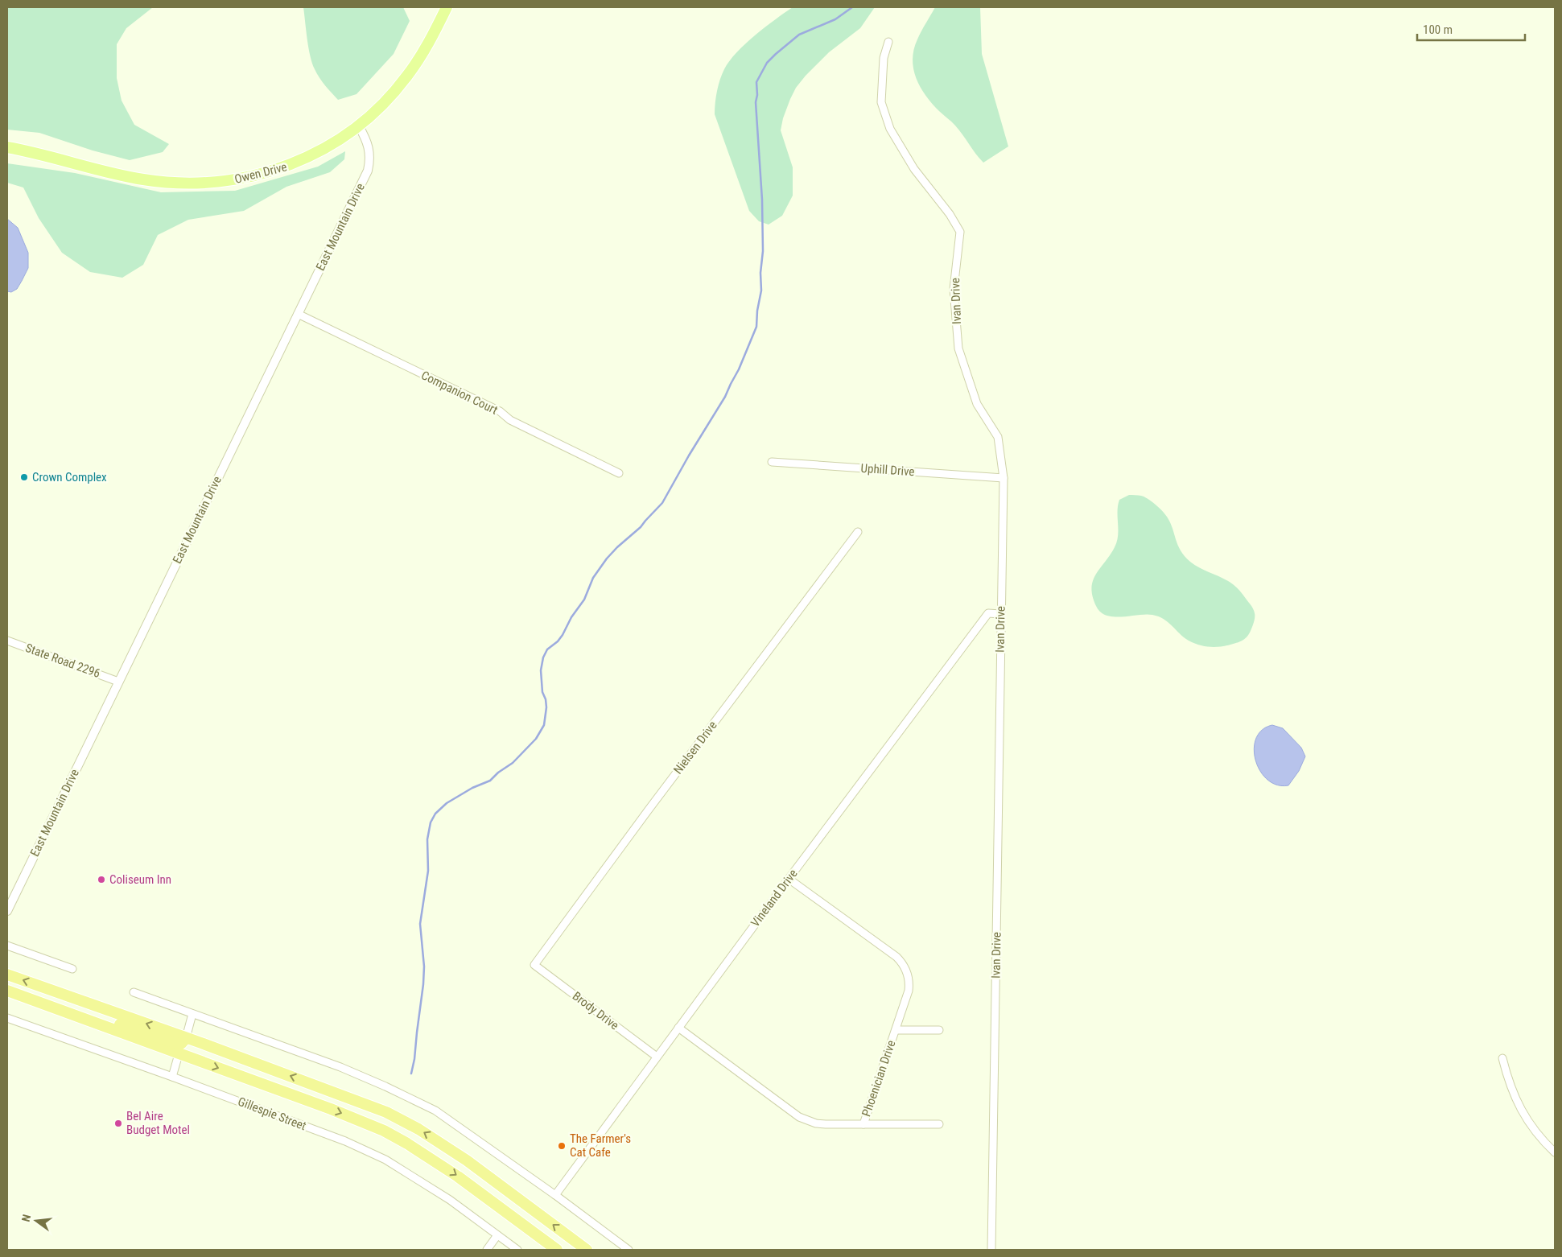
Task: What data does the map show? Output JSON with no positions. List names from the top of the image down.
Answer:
{
  "streets": {
    "main road": ["Owen Drive"],
    "street": [
      "East Mountain Drive",
      "Ivan Drive",
      "Companion Court",
      "Uphill Drive",
      "State Road 2296",
      "Nielsen Drive",
      "Vineland Drive",
      "Brody Drive",
      "Phoenician Drive",
      "Gillespie Street"
    ]
  },
  "crossings": [
    ["Owen Drive", "East Mountain Drive"],
    ["East Mountain Drive", "Companion Court"],
    ["East Mountain Drive", "State Road 2296"],
    ["Ivan Drive", "Uphill Drive"],
    ["Ivan Drive", "Vineland Drive"],
    ["Nielsen Drive", "Brody Drive"],
    ["Vineland Drive", "Brody Drive"],
    ["Vineland Drive", "Phoenician Drive"]
  ],
  "places": [
    "Crown Complex",
    "Coliseum Inn",
    "Bel Aire Budget Motel",
    "The Farmer's Cat Cafe"
  ],
  "scale_bar": "100 m",
  "north": "left"
}
